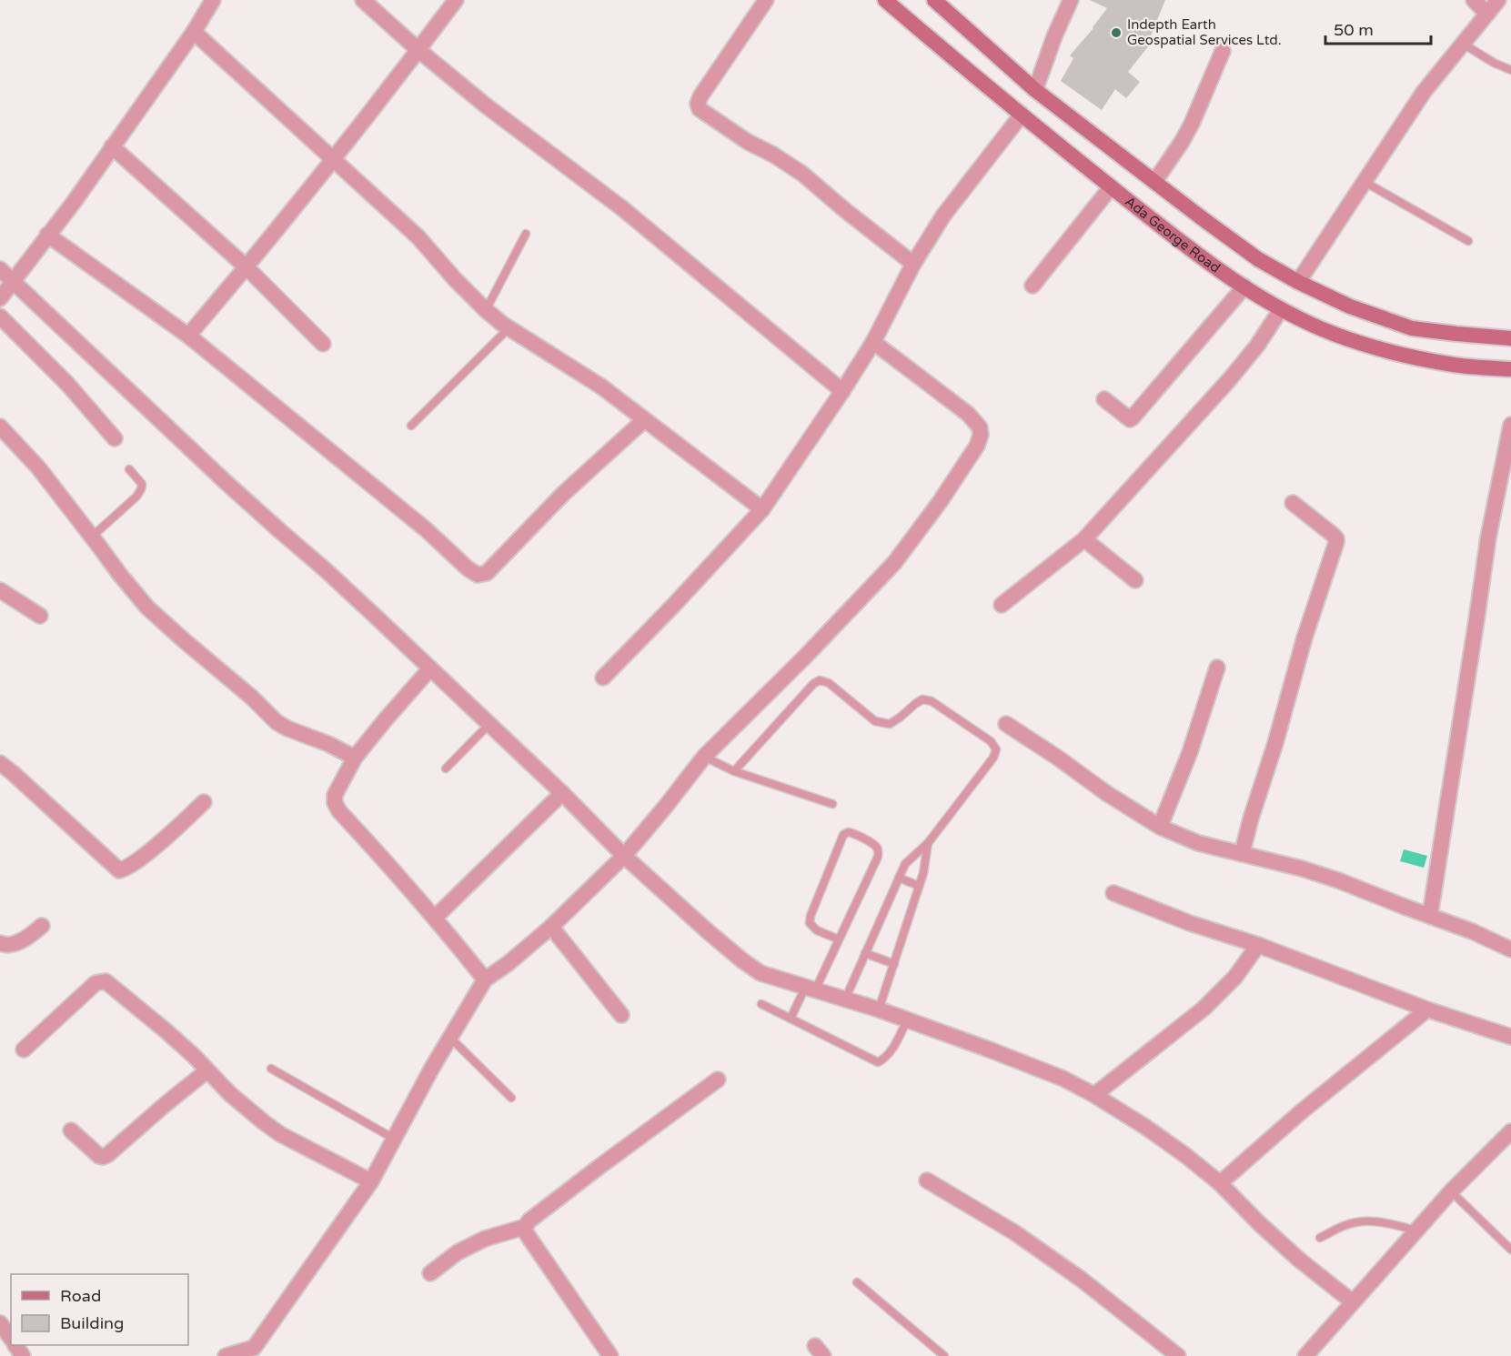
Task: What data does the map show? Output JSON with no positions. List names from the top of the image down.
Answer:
{
  "streets": {
    "main road": ["Ada George Road"]
  },
  "places": ["Indepth Earth Geospatial Services Ltd."],
  "legend": ["Road", "Building"],
  "scale_bar": "50 m"
}
